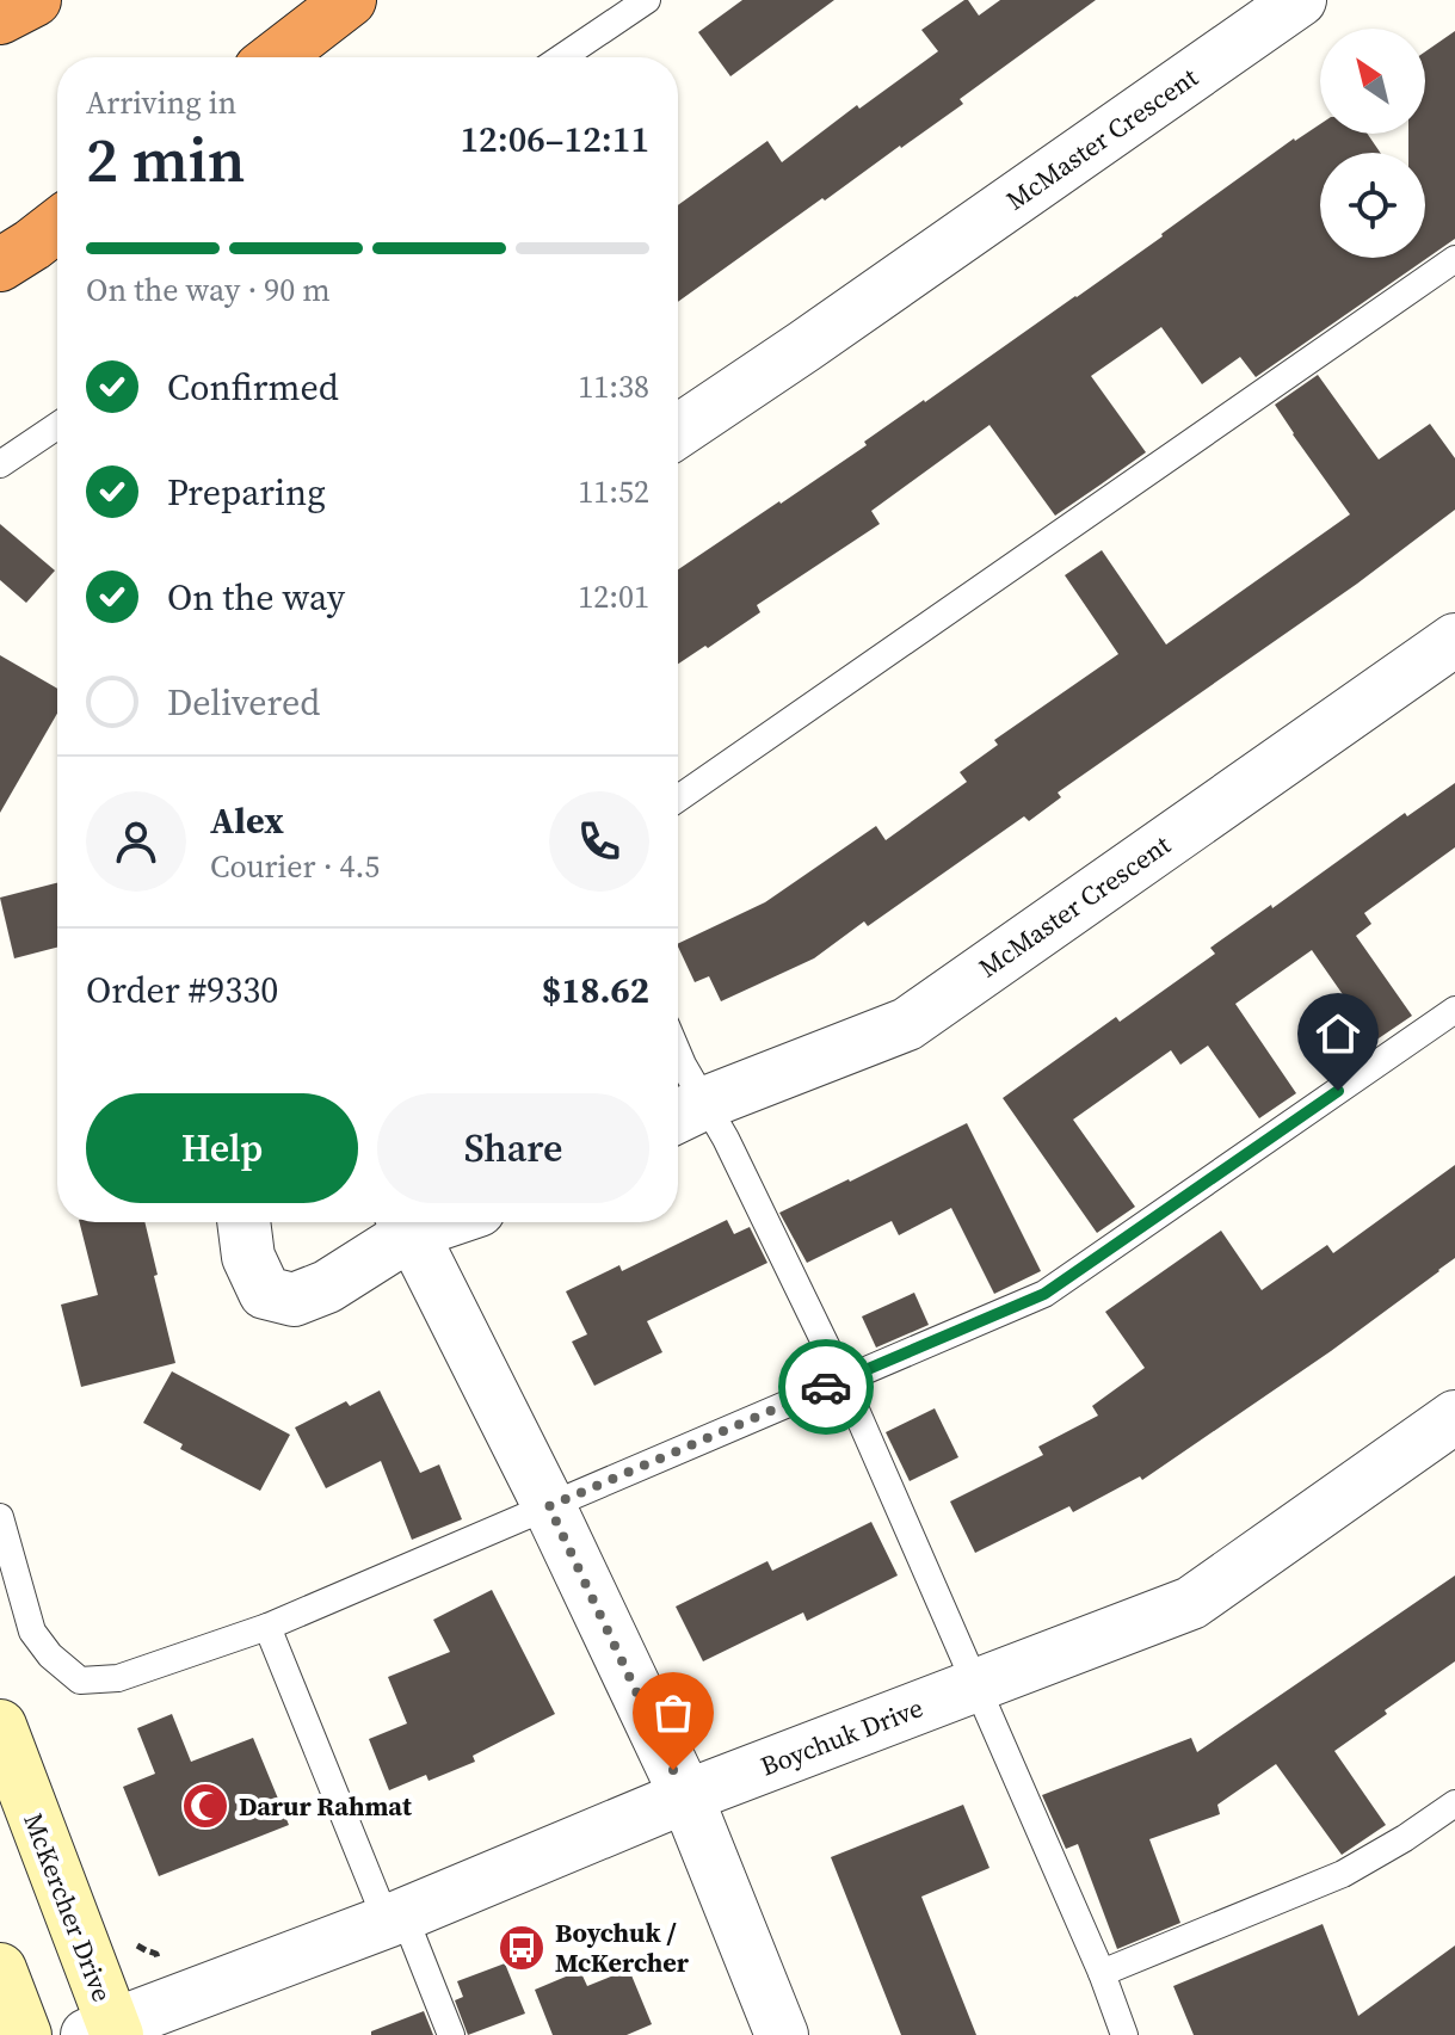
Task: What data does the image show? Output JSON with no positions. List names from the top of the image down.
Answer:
{
  "streets": {
    "main road": ["McKercher Drive"],
    "street": ["McMaster Crescent", "Boychuk Drive"]
  },
  "crossings": [
    ["Boychuk Drive", "McKercher Drive"]
  ],
  "places": {
    "mosque": ["Darur Rahmat"],
    "bus stop": ["Boychuk / McKercher"]
  },
  "north": "top left",
  "page": {
    "heading": ["2 min", "Arriving in", "12:06–12:11"],
    "panel": [
      "Alex",
      "Courier · 4.5",
      "Order #9330",
      "$18.62"
    ],
    "bar": "On the way · 90 m",
    "list": [
      ["Confirmed", "11:38"],
      ["Preparing", "11:52"],
      ["On the way", "12:01"],
      "Delivered"
    ],
    "buttons": ["Help", "Share"]
  }
}
